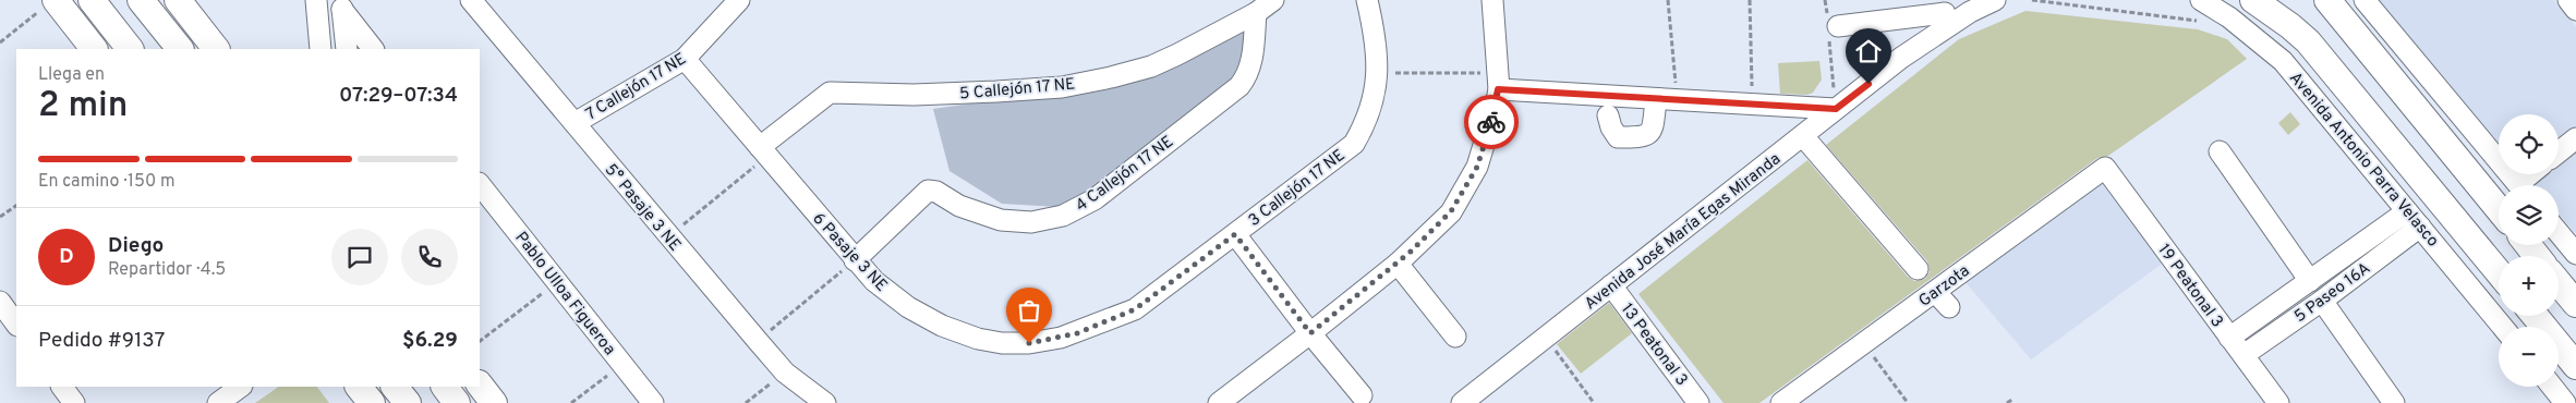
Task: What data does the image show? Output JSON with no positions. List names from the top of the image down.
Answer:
{
  "streets": {
    "main road": ["Avenida Antonio Parra Velasco"],
    "street": [
      "7 Callejón 17 NE",
      "5 Callejón 17 NE",
      "4 Callejón 17 NE",
      "3 Callejón 17 NE",
      "5° Pasaje 3 NE",
      "Avenida José María Egas Miranda",
      "6 Pasaje 3 NE",
      "Garzota",
      "19 Peatonal 3",
      "5 Paseo 16A",
      "Pablo Ulloa Figueroa",
      "13 Peatonal 3"
    ]
  },
  "crossings": [
    ["7 Callejón 17 NE", "5° Pasaje 3 NE"],
    ["7 Callejón 17 NE", "6 Pasaje 3 NE"],
    ["5 Callejón 17 NE", "4 Callejón 17 NE"],
    ["5 Callejón 17 NE", "6 Pasaje 3 NE"],
    ["Avenida Antonio Parra Velasco", "5 Paseo 16A"],
    ["4 Callejón 17 NE", "6 Pasaje 3 NE"],
    ["3 Callejón 17 NE", "6 Pasaje 3 NE"],
    ["Avenida José María Egas Miranda", "13 Peatonal 3"],
    ["Garzota", "19 Peatonal 3"],
    ["19 Peatonal 3", "5 Paseo 16A"]
  ],
  "page": {
    "heading": ["2 min", "Llega en", "07:29–07:34"],
    "panel": [
      "Diego",
      "Repartidor · 4.5",
      "Pedido #9137",
      "$6.29"
    ],
    "map_buttons": ["+", "−"],
    "bar": "En camino · 150 m",
    "round": "D"
  }
}
